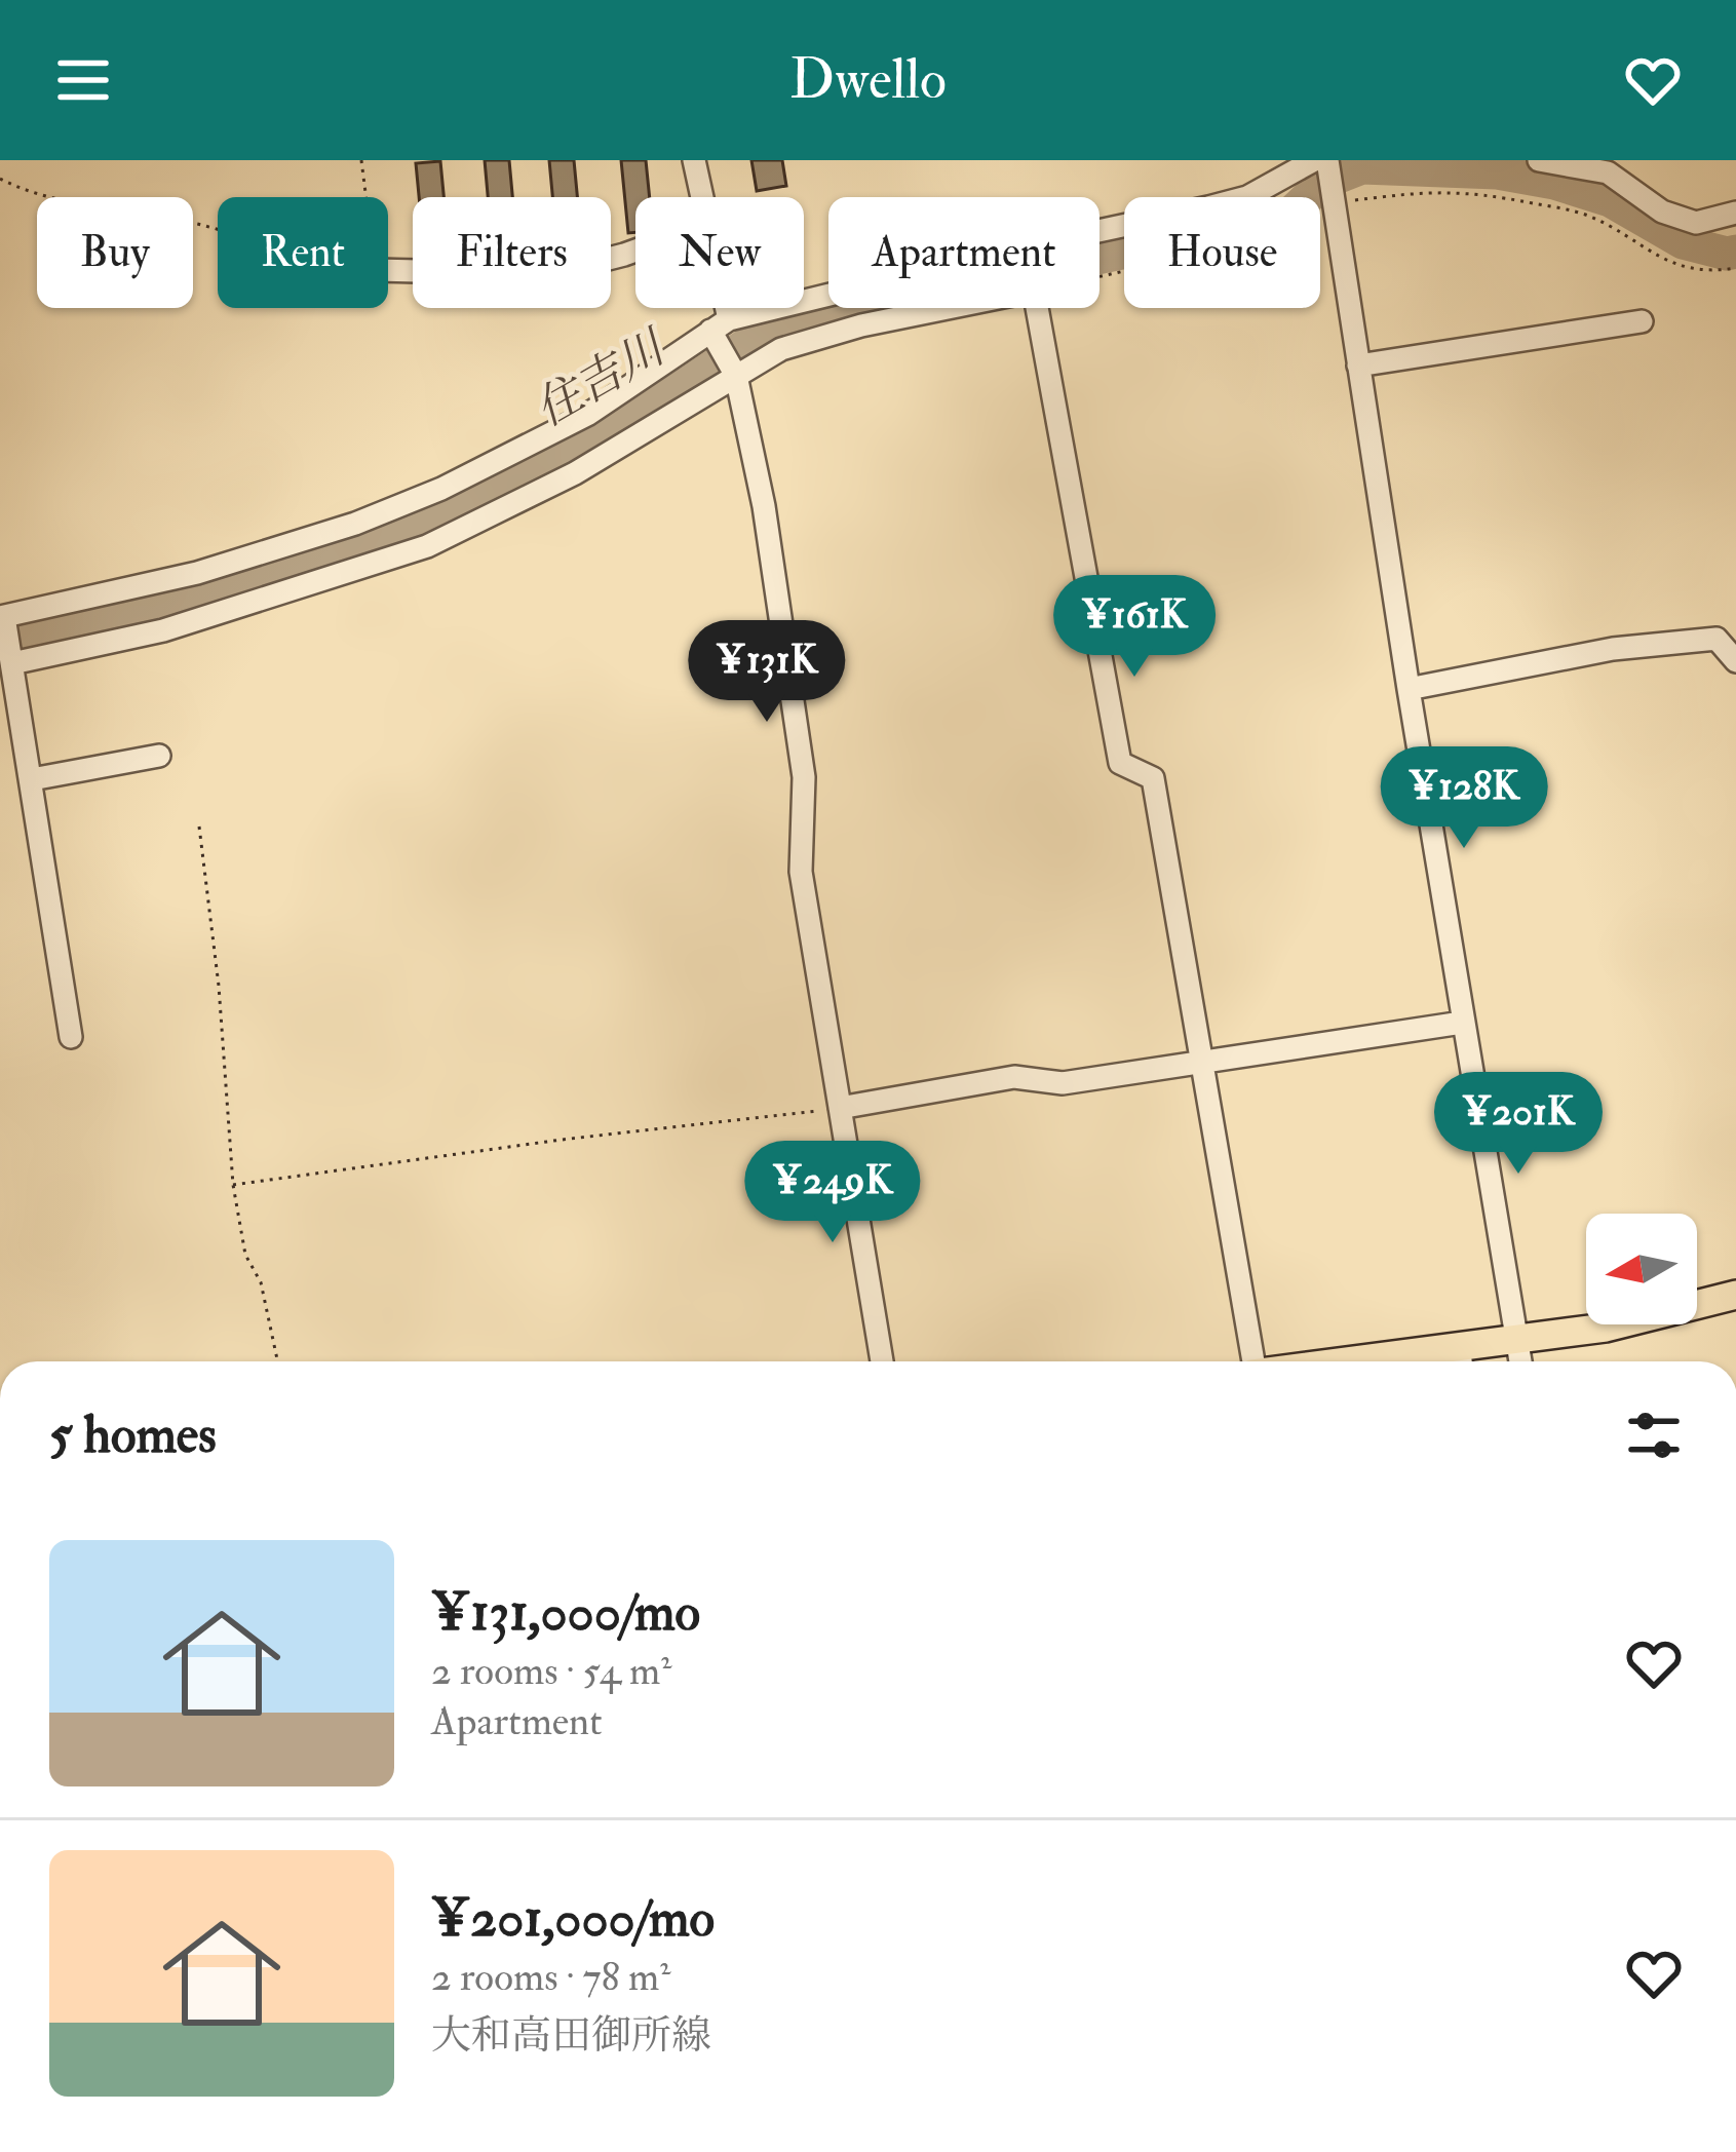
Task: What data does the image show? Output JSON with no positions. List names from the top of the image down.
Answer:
{
  "water": ["住吉川"],
  "north": "left",
  "page": {
    "header": "Dwello",
    "chip": [
      "Buy",
      "Rent",
      "Filters",
      "New",
      "Apartment",
      "House"
    ],
    "price": [
      "¥161K",
      "¥131K",
      "¥128K",
      "¥201K",
      "¥249K"
    ],
    "heading": "5 homes",
    "list": [
      {
        "name": "¥131,000/mo",
        "note": "2 rooms · 54 m² · Apartment"
      },
      {
        "name": "¥201,000/mo",
        "note": "2 rooms · 78 m² · 大和高田御所線"
      }
    ]
  }
}
